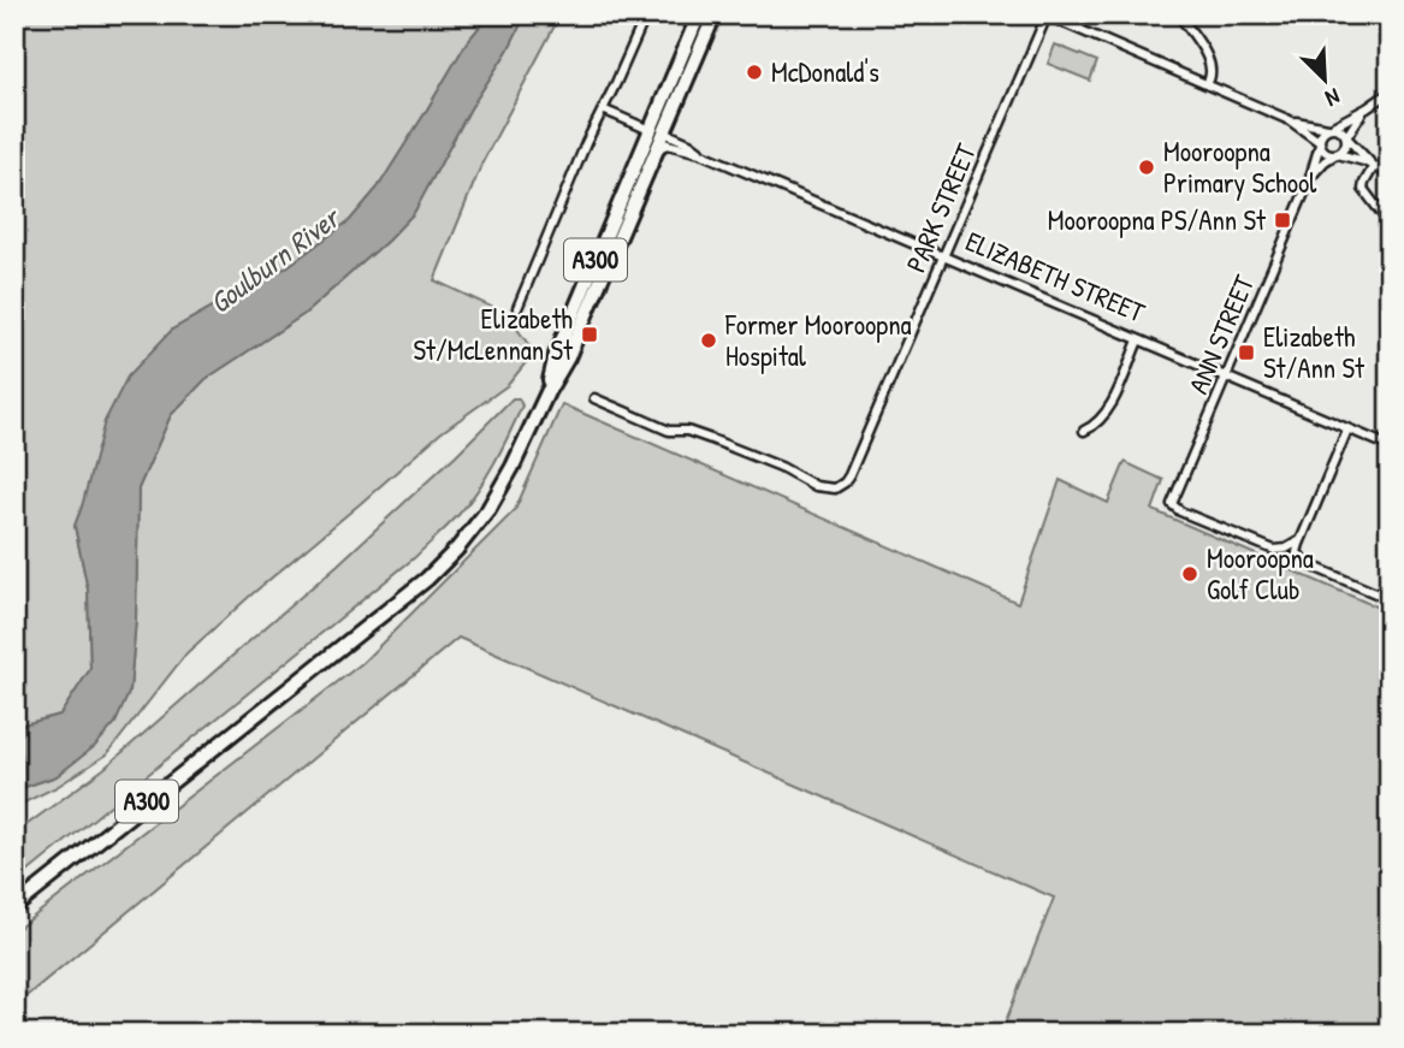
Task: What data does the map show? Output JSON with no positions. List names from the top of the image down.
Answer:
{
  "streets": {
    "highway": ["A300"],
    "street": ["PARK STREET", "ELIZABETH STREET", "ANN STREET"]
  },
  "crossings": [
    ["PARK STREET", "ELIZABETH STREET"],
    ["A300", "ELIZABETH STREET"],
    ["ELIZABETH STREET", "ANN STREET"]
  ],
  "water": ["Goulburn River"],
  "places": {
    "other": [
      "McDonald's",
      "Mooroopna Primary School",
      "Former Mooroopna Hospital",
      "Mooroopna Golf Club"
    ],
    "transit": ["Mooroopna PS/Ann St", "Elizabeth St/McLennan St", "Elizabeth St/Ann St"]
  },
  "north": "bottom right"
}
